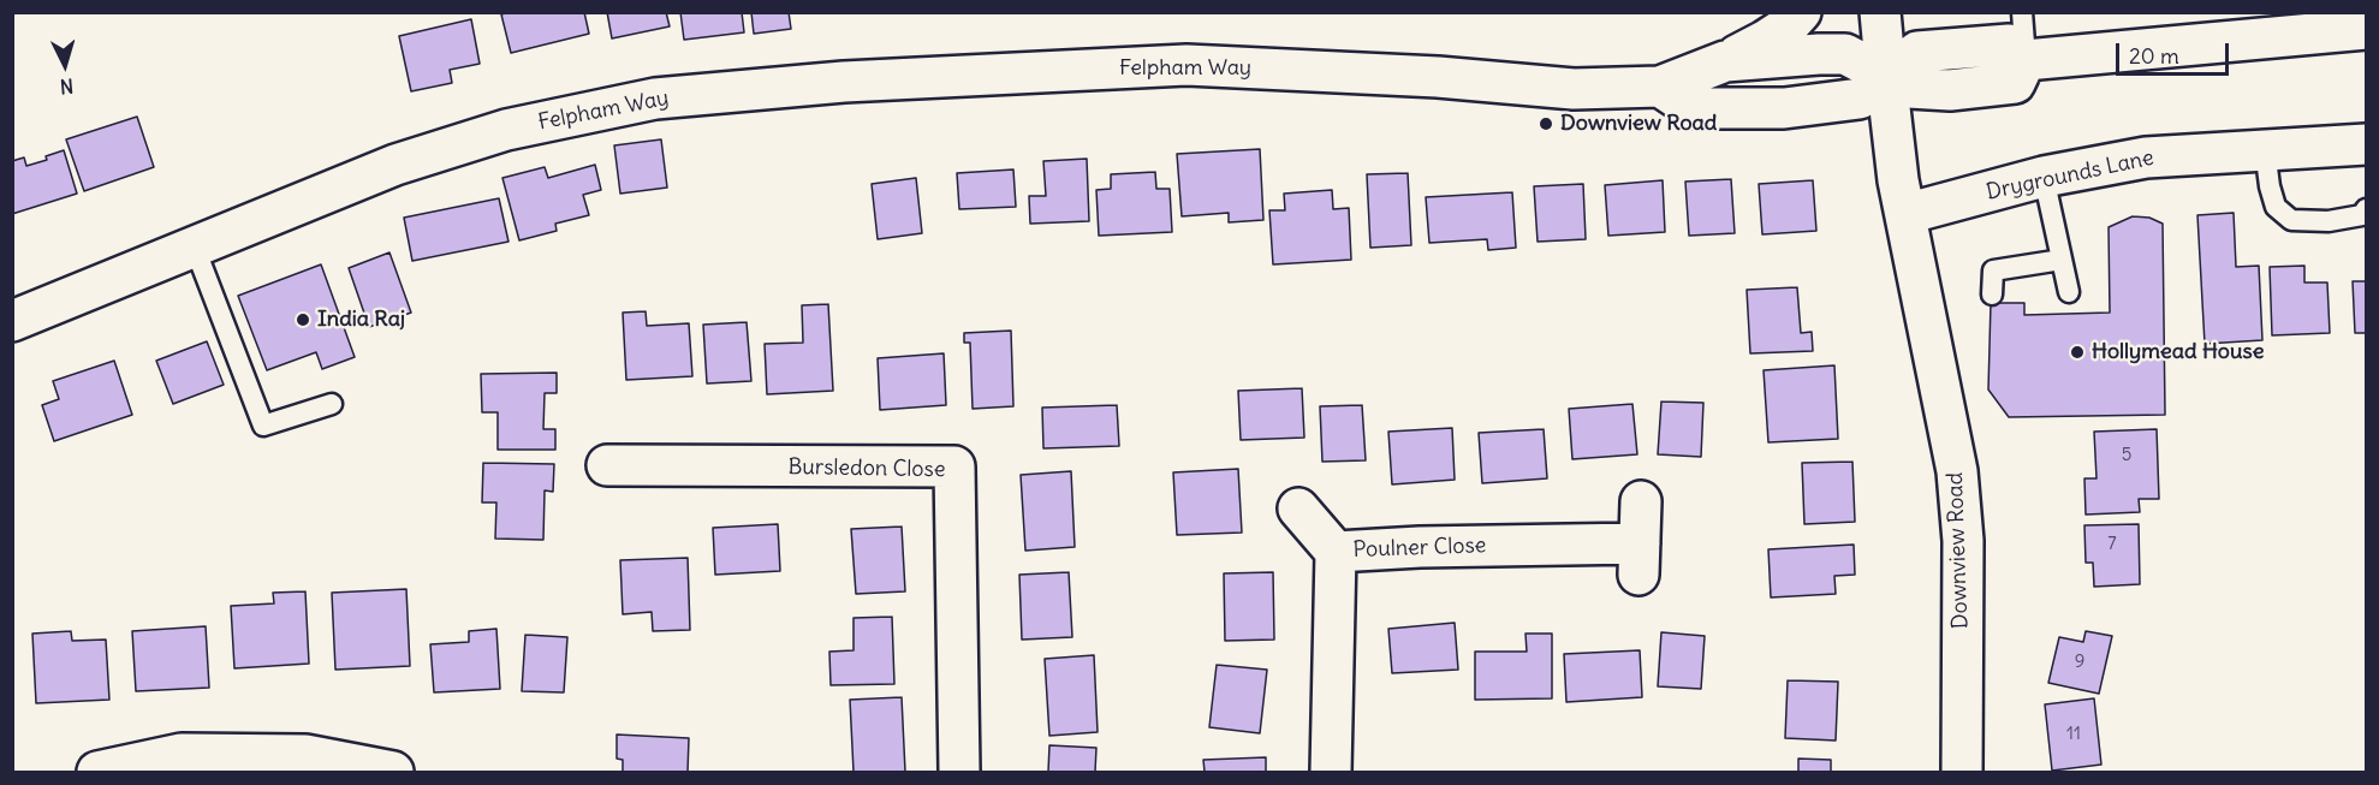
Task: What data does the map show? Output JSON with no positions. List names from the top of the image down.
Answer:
{
  "streets": {
    "street": [
      "Felpham Way",
      "Drygrounds Lane",
      "Bursledon Close",
      "Poulner Close",
      "Downview Road"
    ]
  },
  "crossings": [
    ["Felpham Way", "Downview Road"],
    ["Drygrounds Lane", "Downview Road"]
  ],
  "places": ["Downview Road", "India Raj", "Hollymead House"],
  "house_numbers": [
    "5",
    "7",
    "9",
    "11"
  ],
  "scale_bar": "20 m",
  "north": "bottom"
}
